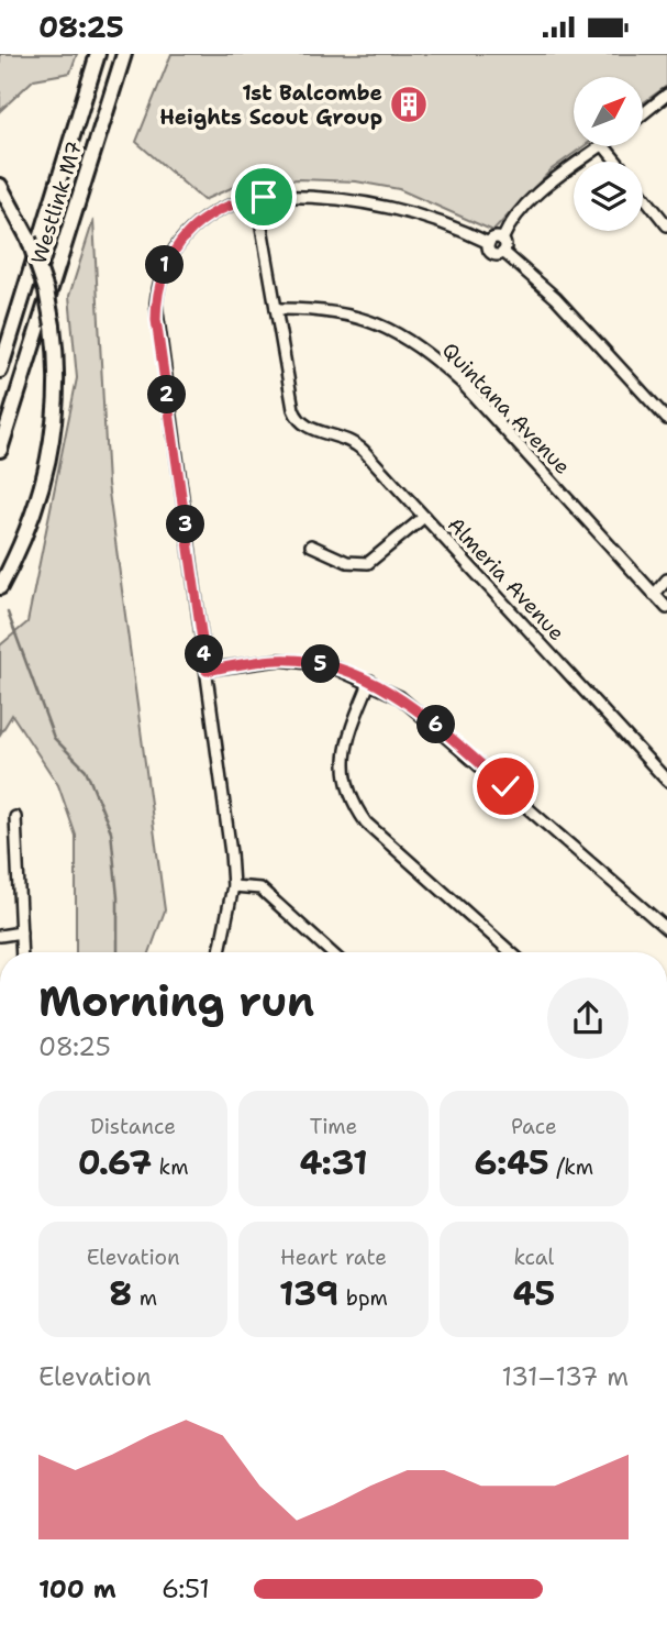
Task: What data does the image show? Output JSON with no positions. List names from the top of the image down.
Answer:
{
  "streets": {
    "highway": ["Westlink M7"],
    "street": ["Quintana Avenue", "Almeria Avenue"]
  },
  "places": {
    "building": ["1st Balcombe Heights Scout Group"]
  },
  "north": "top right",
  "page": {
    "status": "08:25",
    "pins": [
      "1",
      "2",
      "3",
      "4",
      "5",
      "6"
    ],
    "heading": ["Morning run", "08:25"],
    "stats": [
      ["Distance", "0.67 km"],
      ["Time", "4:31"],
      ["Pace", "6:45 /km"],
      ["Elevation", "8 m"],
      ["Heart rate", "139 bpm"],
      ["kcal", "45"]
    ],
    "chart": ["Elevation", "131–137 m"],
    "list": [
      {
        "name": "100 m",
        "note": "6:51"
      }
    ]
  }
}
